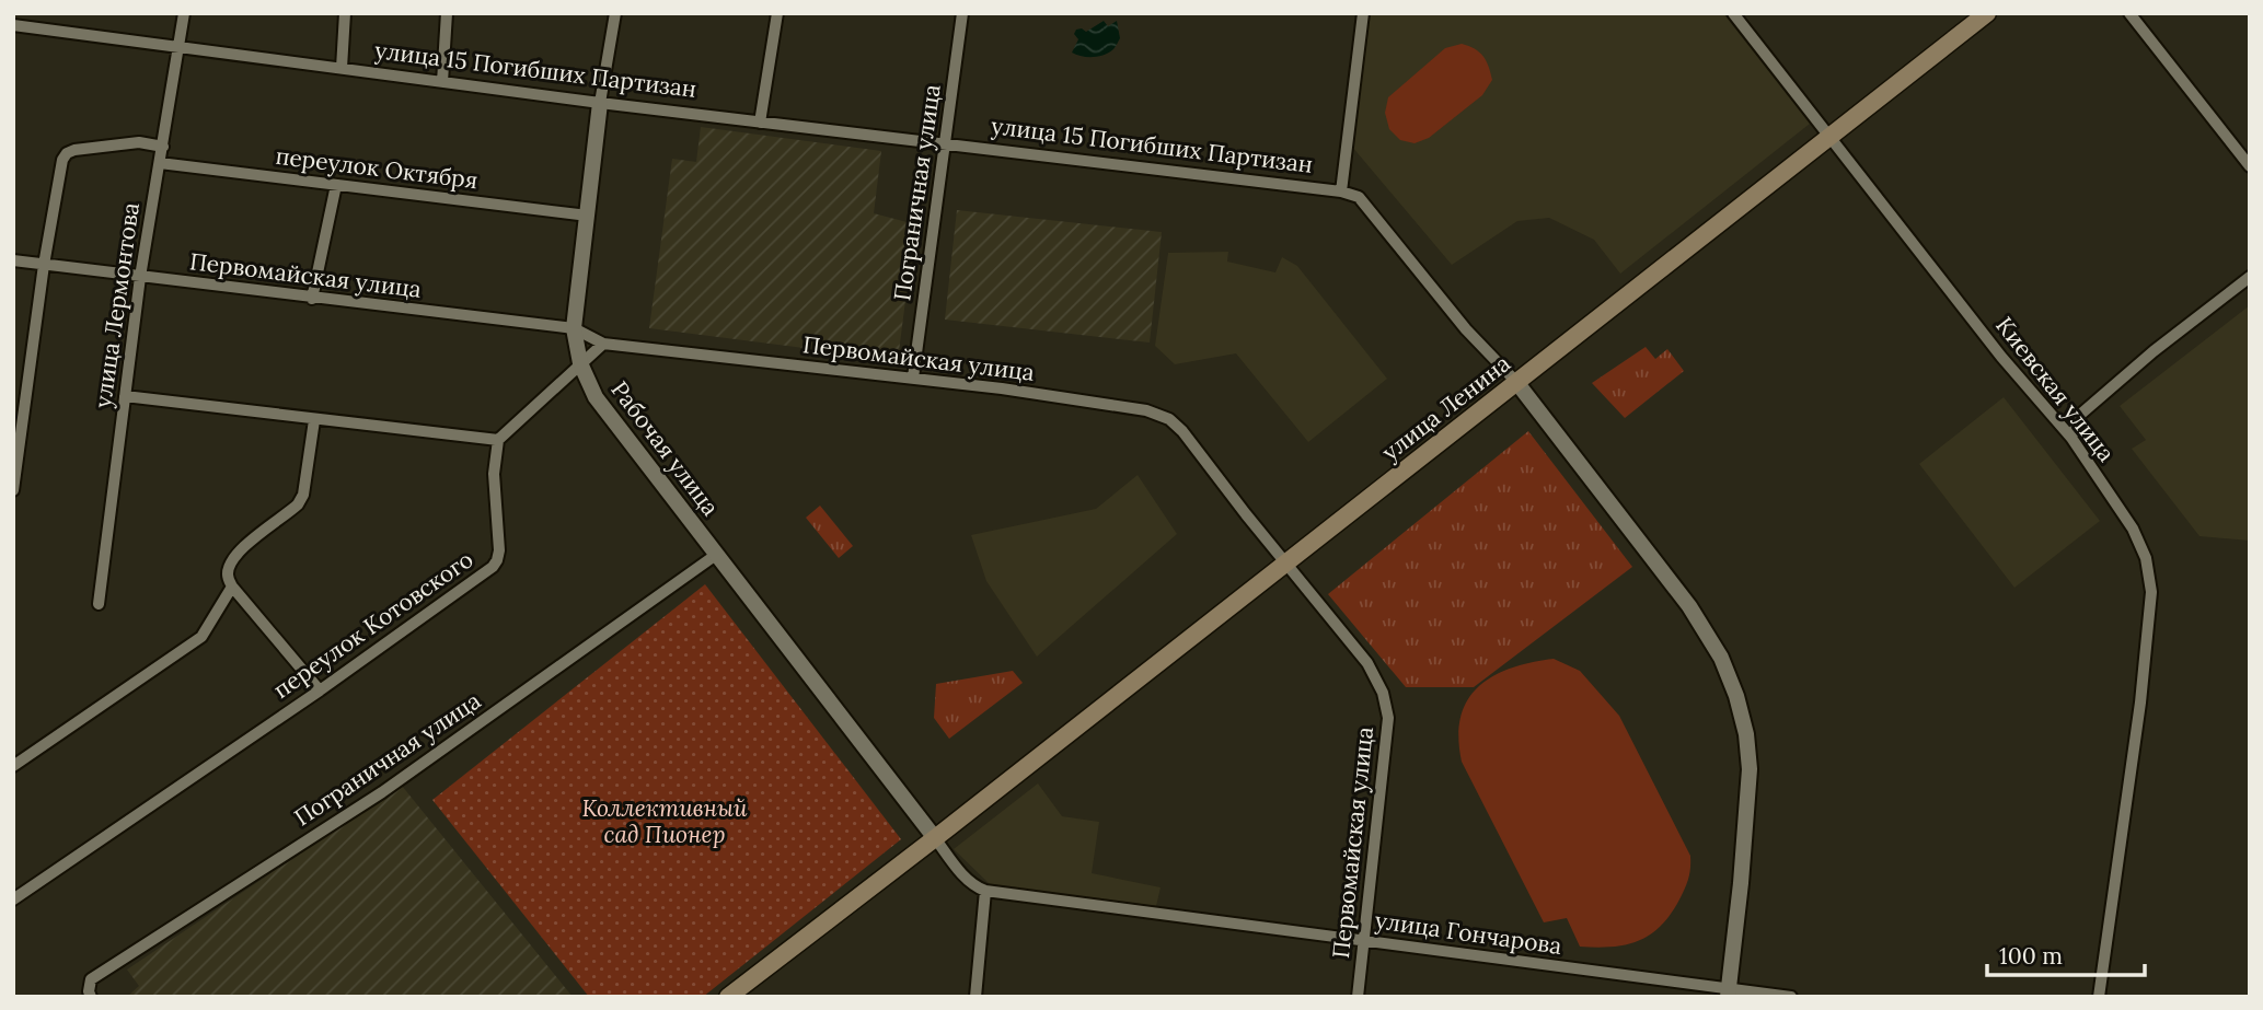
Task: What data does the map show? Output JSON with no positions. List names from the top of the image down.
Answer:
{
  "streets": {
    "main road": ["улица Ленина"],
    "street": [
      "улица 15 Погибших Партизан",
      "переулок Октября",
      "Пограничная улица",
      "Первомайская улица",
      "улица Лермонтова",
      "Киевская улица",
      "Рабочая улица",
      "переулок Котовского",
      "улица Гончарова"
    ]
  },
  "crossings": [
    ["улица 15 Погибших Партизан", "Пограничная улица"],
    ["улица 15 Погибших Партизан", "улица Лермонтова"],
    ["улица 15 Погибших Партизан", "улица Ленина"],
    ["улица 15 Погибших Партизан", "Рабочая улица"],
    ["улица 15 Погибших Партизан", "улица Гончарова"],
    ["переулок Октября", "улица Лермонтова"],
    ["переулок Октября", "Рабочая улица"],
    ["Пограничная улица", "Первомайская улица"],
    ["Пограничная улица", "Рабочая улица"],
    ["Первомайская улица", "улица Лермонтова"],
    ["Первомайская улица", "улица Ленина"],
    ["Первомайская улица", "Рабочая улица"],
    ["Первомайская улица", "улица Гончарова"],
    ["Киевская улица", "улица Ленина"],
    ["улица Ленина", "Рабочая улица"]
  ],
  "parks": ["Коллективный сад Пионер"],
  "scale_bar": "100 m"
}
